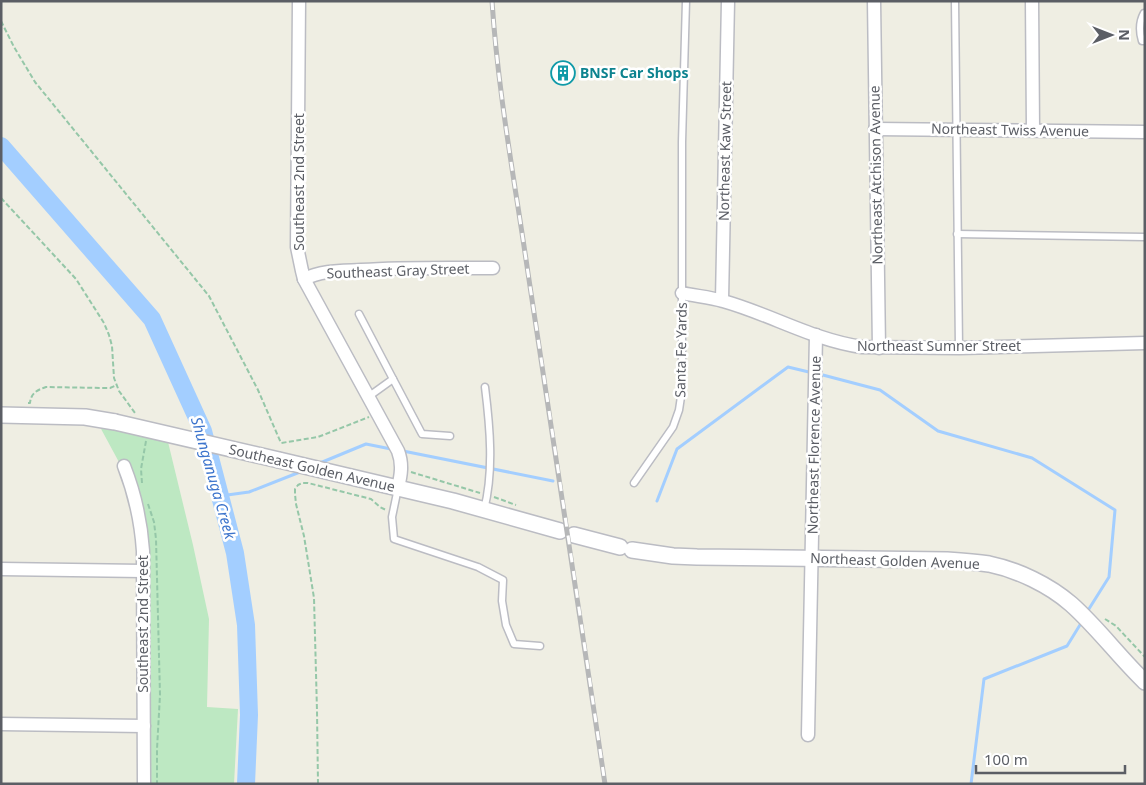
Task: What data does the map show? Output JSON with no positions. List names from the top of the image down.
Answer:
{
  "streets": {
    "street": [
      "Northeast Twiss Avenue",
      "Northeast Kaw Street",
      "Northeast Atchison Avenue",
      "Southeast 2nd Street",
      "Southeast Gray Street",
      "Northeast Sumner Street",
      "Northeast Florence Avenue",
      "Southeast Golden Avenue",
      "Northeast Golden Avenue"
    ],
    "lane": ["Santa Fe Yards"]
  },
  "crossings": [
    ["Northeast Twiss Avenue", "Northeast Atchison Avenue"],
    ["Northeast Kaw Street", "Northeast Sumner Street"],
    ["Northeast Atchison Avenue", "Northeast Sumner Street"],
    ["Southeast 2nd Street", "Southeast Gray Street"],
    ["Southeast 2nd Street", "Southeast Golden Avenue"],
    ["Northeast Sumner Street", "Santa Fe Yards"],
    ["Northeast Sumner Street", "Northeast Florence Avenue"],
    ["Northeast Florence Avenue", "Northeast Golden Avenue"],
    ["Southeast Golden Avenue", "Northeast Golden Avenue"]
  ],
  "water": ["Shunganuga Creek"],
  "places": {
    "building": ["BNSF Car Shops"]
  },
  "scale_bar": "100 m",
  "north": "right"
}
